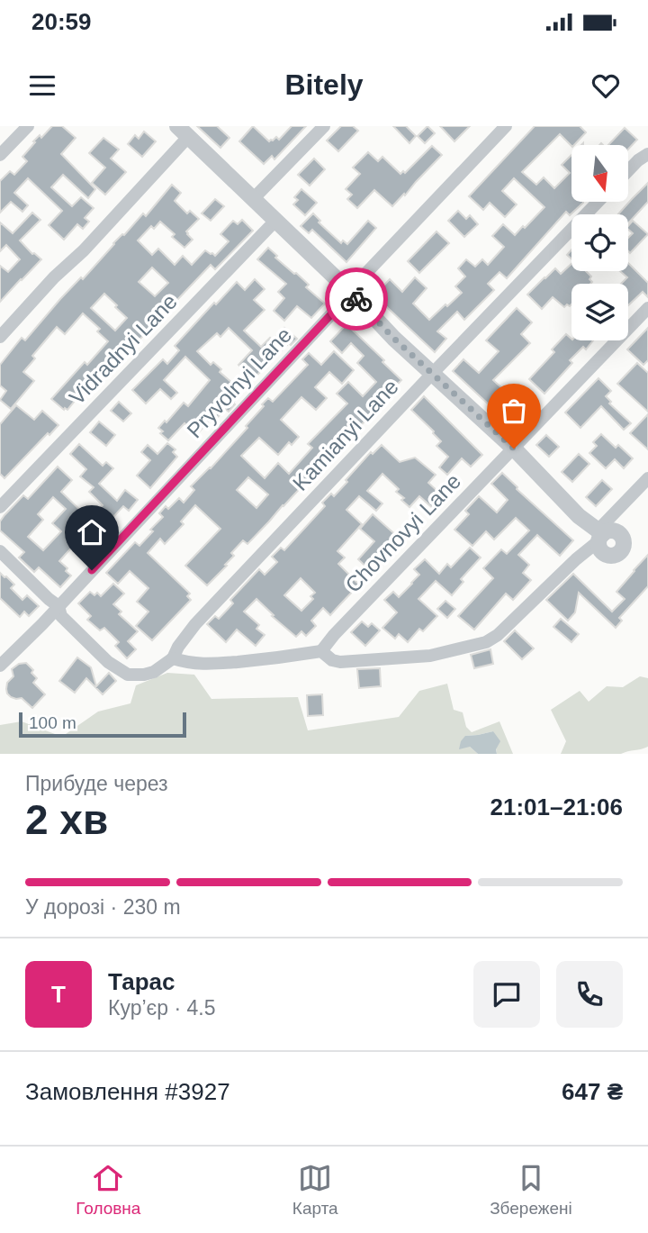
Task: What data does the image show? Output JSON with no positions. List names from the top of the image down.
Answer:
{
  "streets": {
    "street": [
      "Vidradnyi Lane",
      "Pryvolnyi Lane",
      "Kamianyi Lane",
      "Chovnovyi Lane"
    ]
  },
  "scale_bar": "100 m",
  "north": "bottom",
  "page": {
    "status": "20:59",
    "header": "Bitely",
    "scale": "100 m",
    "heading": ["2 хв", "Прибуде через", "21:01–21:06"],
    "panel": [
      "Тарас",
      "Кур’єр · 4.5",
      "Замовлення #3927",
      "647 ₴"
    ],
    "bar": "У дорозі · 230 m",
    "round": "Т",
    "tabs": ["Головна", "Карта", "Збережені"]
  }
}
